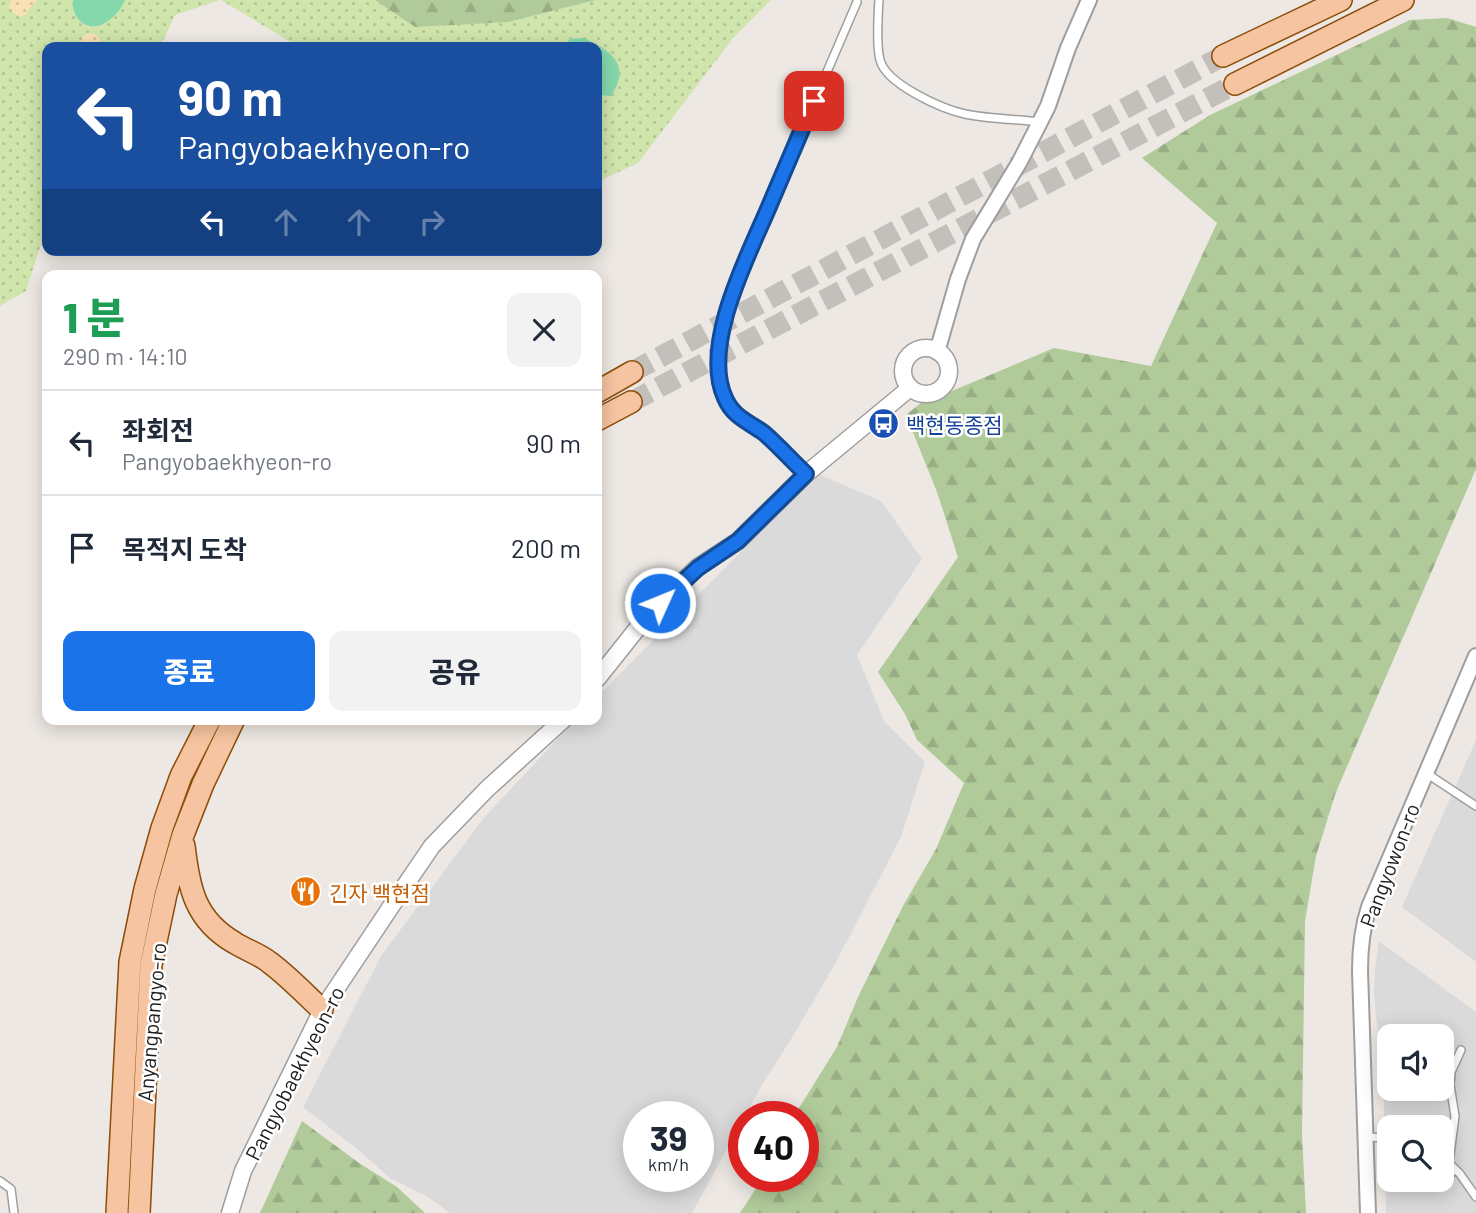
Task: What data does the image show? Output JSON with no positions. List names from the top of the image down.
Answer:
{
  "streets": {
    "main road": ["Anyangpangyo-ro"],
    "street": ["Pangyowon-ro", "Pangyobaekhyeon-ro"]
  },
  "places": {
    "bus stop": ["백현동종점"],
    "restaurant": ["긴자 백현점"]
  },
  "page": {
    "turn": ["90 m", "Pangyobaekhyeon-ro"],
    "heading": ["1 분", "290 m · 14:10"],
    "list": [
      {
        "name": "좌회전",
        "note": "Pangyobaekhyeon-ro",
        "value": "90 m"
      },
      {
        "name": "목적지 도착",
        "value": "200 m"
      }
    ],
    "buttons": ["종료", "공유"],
    "speed": "39 km/h",
    "limit": "40"
  }
}
